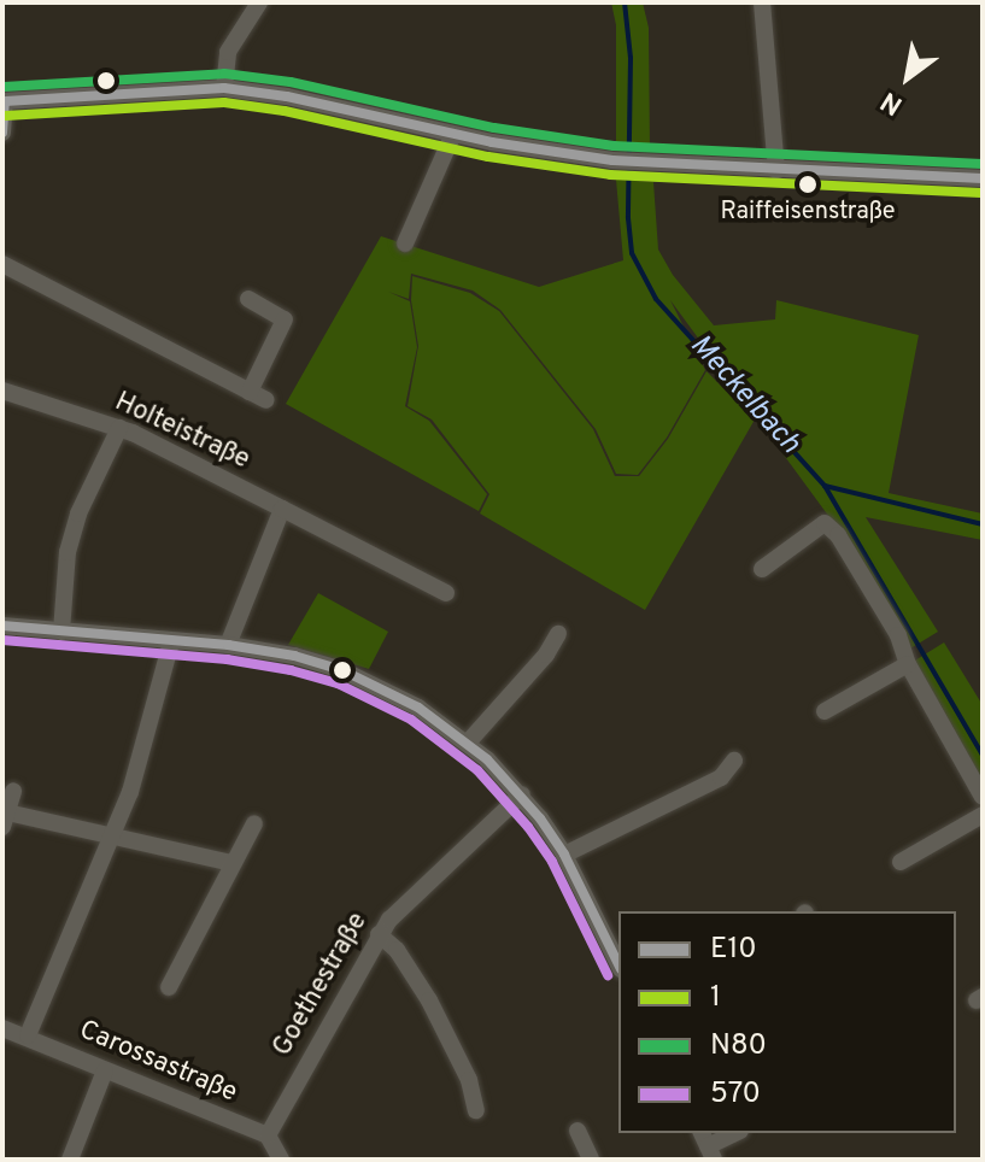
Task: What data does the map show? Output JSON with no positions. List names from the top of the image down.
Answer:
{
  "streets": {
    "street": ["Holteistraße", "Goethestraße", "Carossastraße"]
  },
  "crossings": [
    ["Goethestraße", "Carossastraße"]
  ],
  "water": ["Meckelbach"],
  "places": ["Raiffeisenstraße"],
  "lines": [
    "transit line N80",
    "transit line E10",
    "transit line 1",
    "transit line 570"
  ],
  "legend": [
    "E10",
    "1",
    "N80",
    "570"
  ],
  "north": "bottom left"
}
